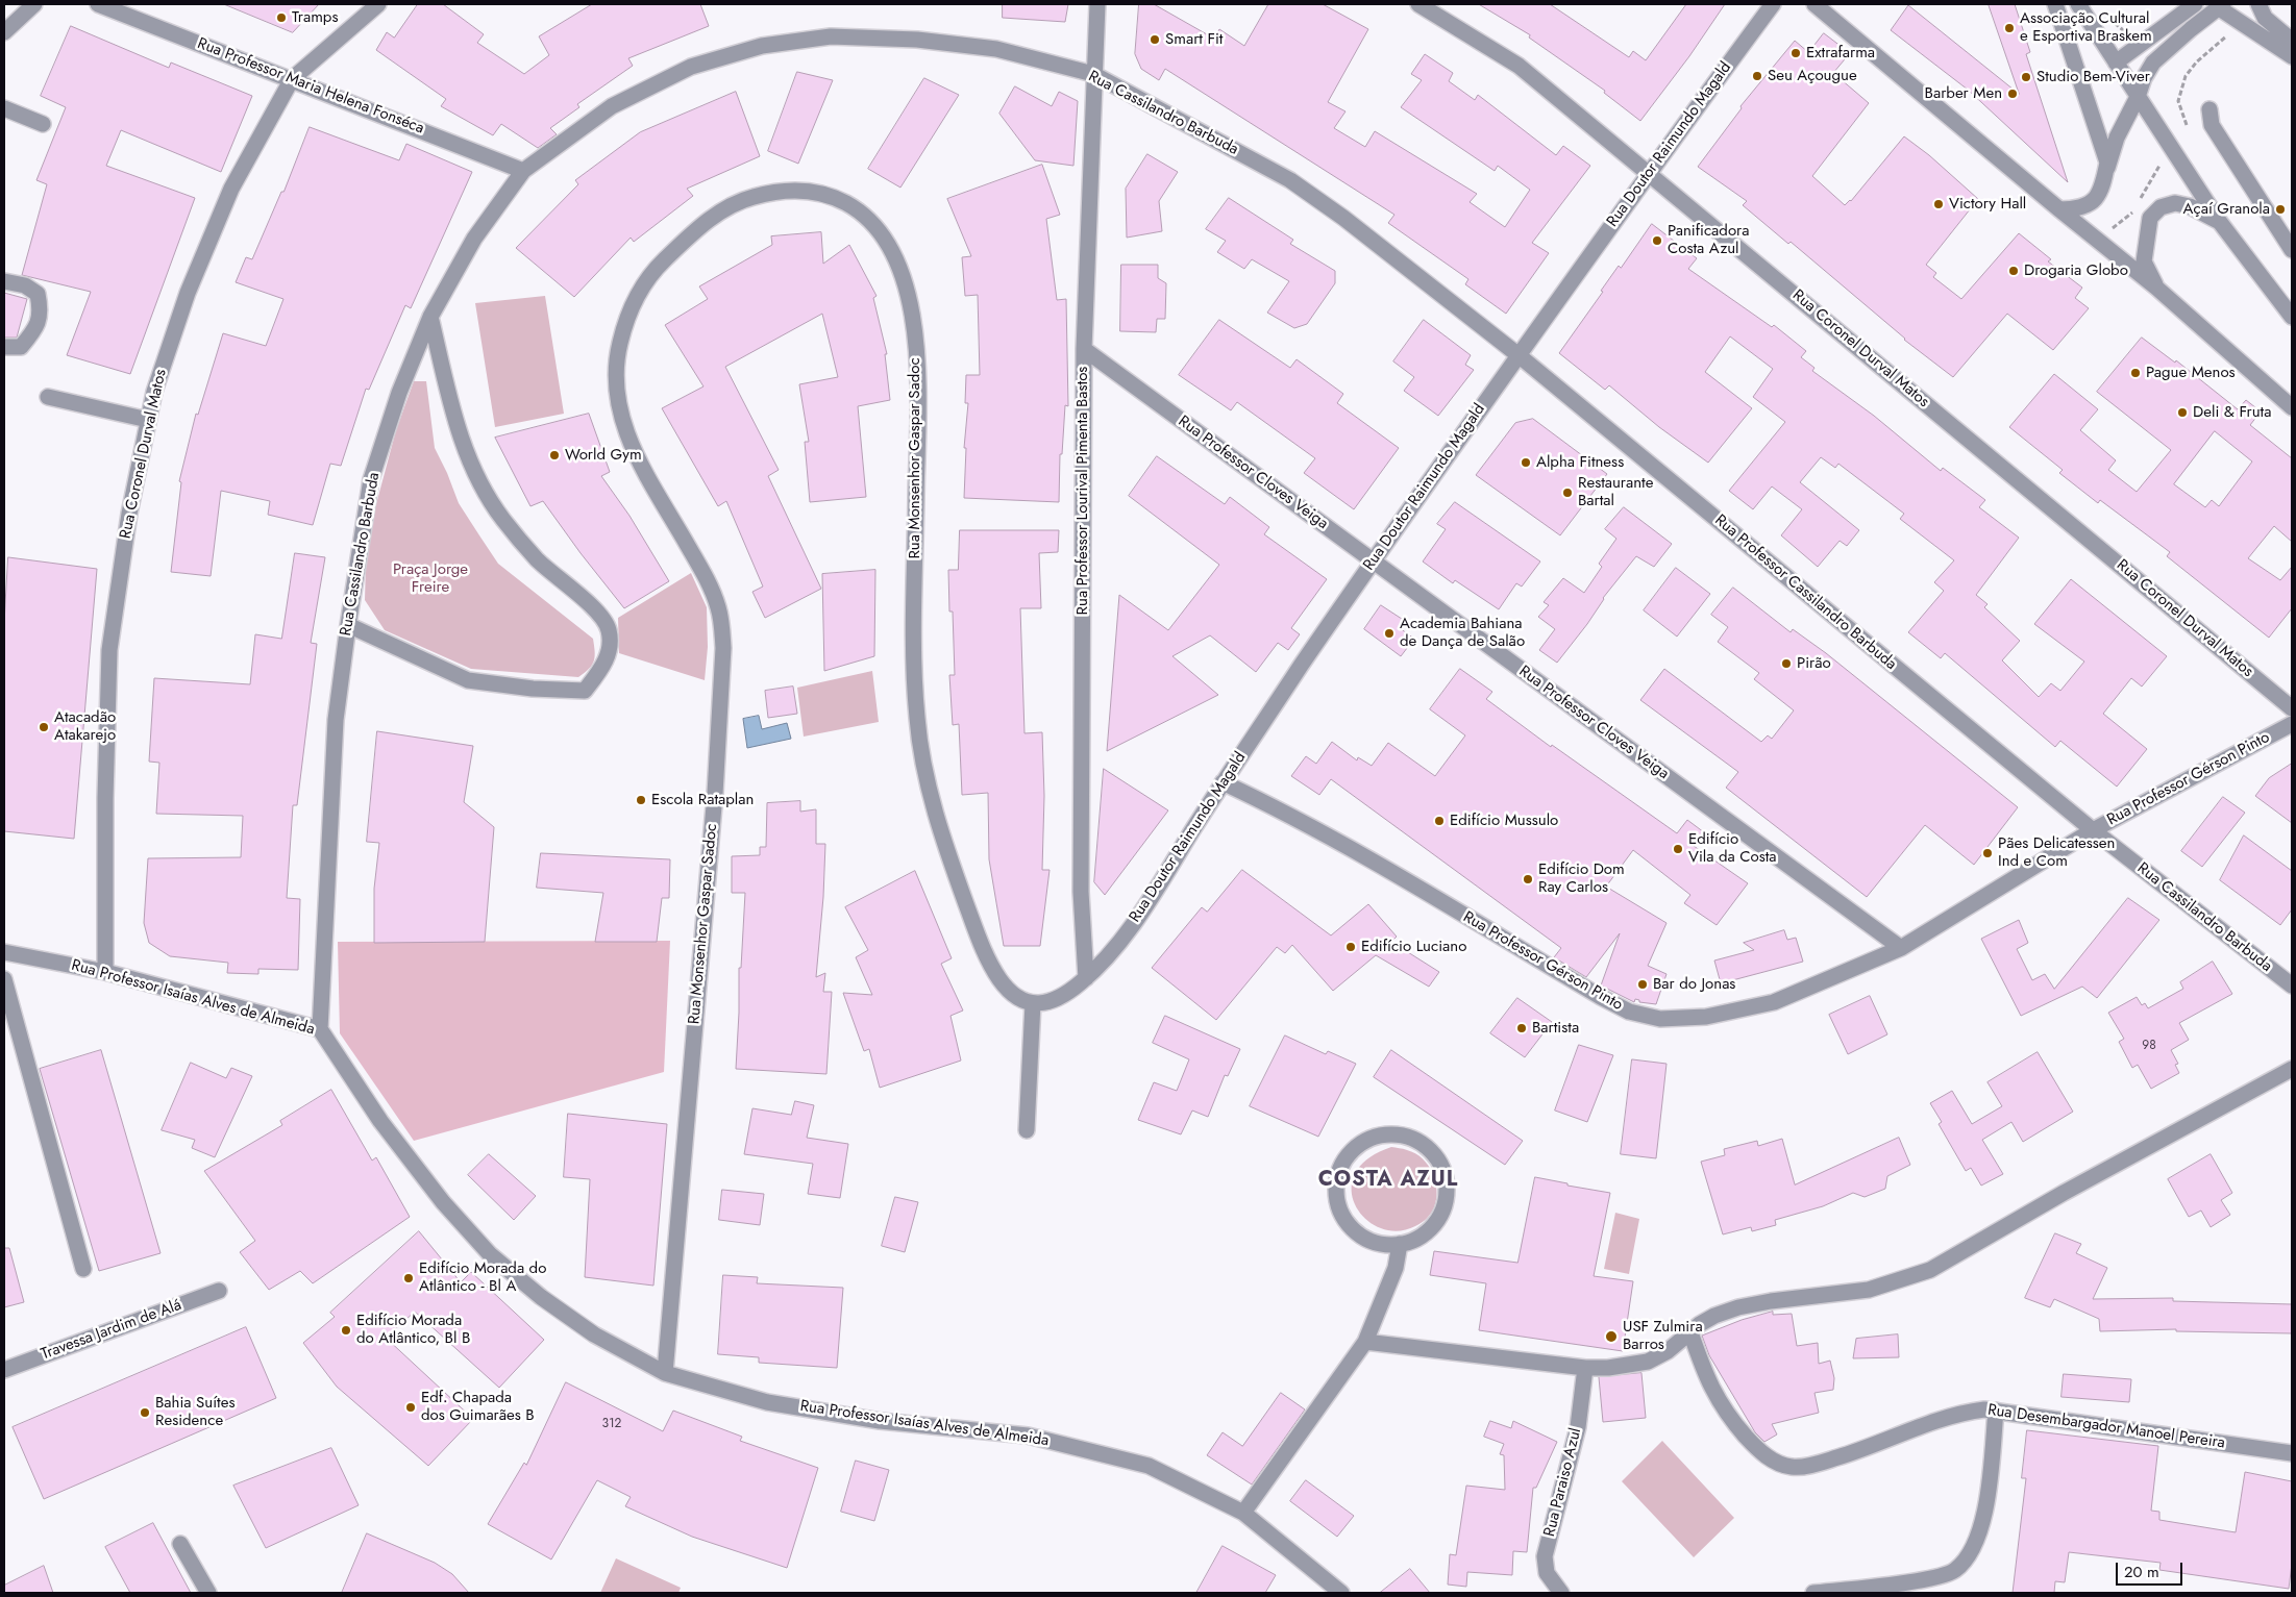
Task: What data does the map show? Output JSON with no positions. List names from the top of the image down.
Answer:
{
  "streets": {
    "street": [
      "Rua Professor Maria Helena Fonséca",
      "Rua Cassilandro Barbuda",
      "Rua Doutor Raimundo Magald",
      "Rua Coronel Durval Matos",
      "Rua Monsenhor Gaspar Sadoc",
      "Rua Professor Cloves Veiga",
      "Rua Professor Lourival Pimenta Bastos",
      "Rua Professor Cassilandro Barbuda",
      "Rua Professor Gérson Pinto",
      "Rua Professor Isaías Alves de Almeida",
      "Travessa Jardim de Alá",
      "Rua Desembargador Manoel Pereira",
      "Rua Paraiso Azul"
    ]
  },
  "crossings": [
    ["Rua Professor Maria Helena Fonséca", "Rua Cassilandro Barbuda"],
    ["Rua Professor Maria Helena Fonséca", "Rua Coronel Durval Matos"],
    ["Rua Cassilandro Barbuda", "Rua Doutor Raimundo Magald"],
    ["Rua Cassilandro Barbuda", "Rua Professor Lourival Pimenta Bastos"],
    ["Rua Cassilandro Barbuda", "Rua Professor Cassilandro Barbuda"],
    ["Rua Cassilandro Barbuda", "Rua Professor Gérson Pinto"],
    ["Rua Cassilandro Barbuda", "Rua Professor Isaías Alves de Almeida"],
    ["Rua Doutor Raimundo Magald", "Rua Coronel Durval Matos"],
    ["Rua Doutor Raimundo Magald", "Rua Professor Cloves Veiga"],
    ["Rua Doutor Raimundo Magald", "Rua Professor Lourival Pimenta Bastos"],
    ["Rua Doutor Raimundo Magald", "Rua Professor Cassilandro Barbuda"],
    ["Rua Doutor Raimundo Magald", "Rua Professor Gérson Pinto"],
    ["Rua Coronel Durval Matos", "Rua Professor Isaías Alves de Almeida"],
    ["Rua Monsenhor Gaspar Sadoc", "Rua Professor Isaías Alves de Almeida"],
    ["Rua Professor Cloves Veiga", "Rua Professor Lourival Pimenta Bastos"],
    ["Rua Professor Cloves Veiga", "Rua Professor Gérson Pinto"],
    ["Rua Professor Cassilandro Barbuda", "Rua Professor Gérson Pinto"]
  ],
  "districts": ["COSTA AZUL"],
  "parks": ["Praça Jorge Freire"],
  "places": [
    "Tramps",
    "Associação Cultural e Esportiva Braskem",
    "Smart Fit",
    "Extrafarma",
    "Seu Açougue",
    "Studio Bem-Viver",
    "Barber Men",
    "Victory Hall",
    "Açaí Granola",
    "Panificadora Costa Azul",
    "Drogaria Globo",
    "Pague Menos",
    "Deli & Fruta",
    "World Gym",
    "Alpha Fitness",
    "Restaurante Bartal",
    "Academia Bahiana de Dança de Salão",
    "Pirão",
    "Atacadão Atakarejo",
    "Escola Rataplan",
    "Edifício Mussulo",
    "Edifício Vila da Costa",
    "Pães Delicatessen Ind e Com",
    "Edifício Dom Ray Carlos",
    "Edifício Luciano",
    "Bar do Jonas",
    "Bartista",
    "Edifício Morada do Atlântico - Bl A",
    "Edifício Morada do Atlântico, Bl B",
    "USF Zulmira Barros",
    "Edf. Chapada dos Guimarães B",
    "Bahia Suítes Residence"
  ],
  "house_numbers": ["98", "312"],
  "scale_bar": "20 m"
}
